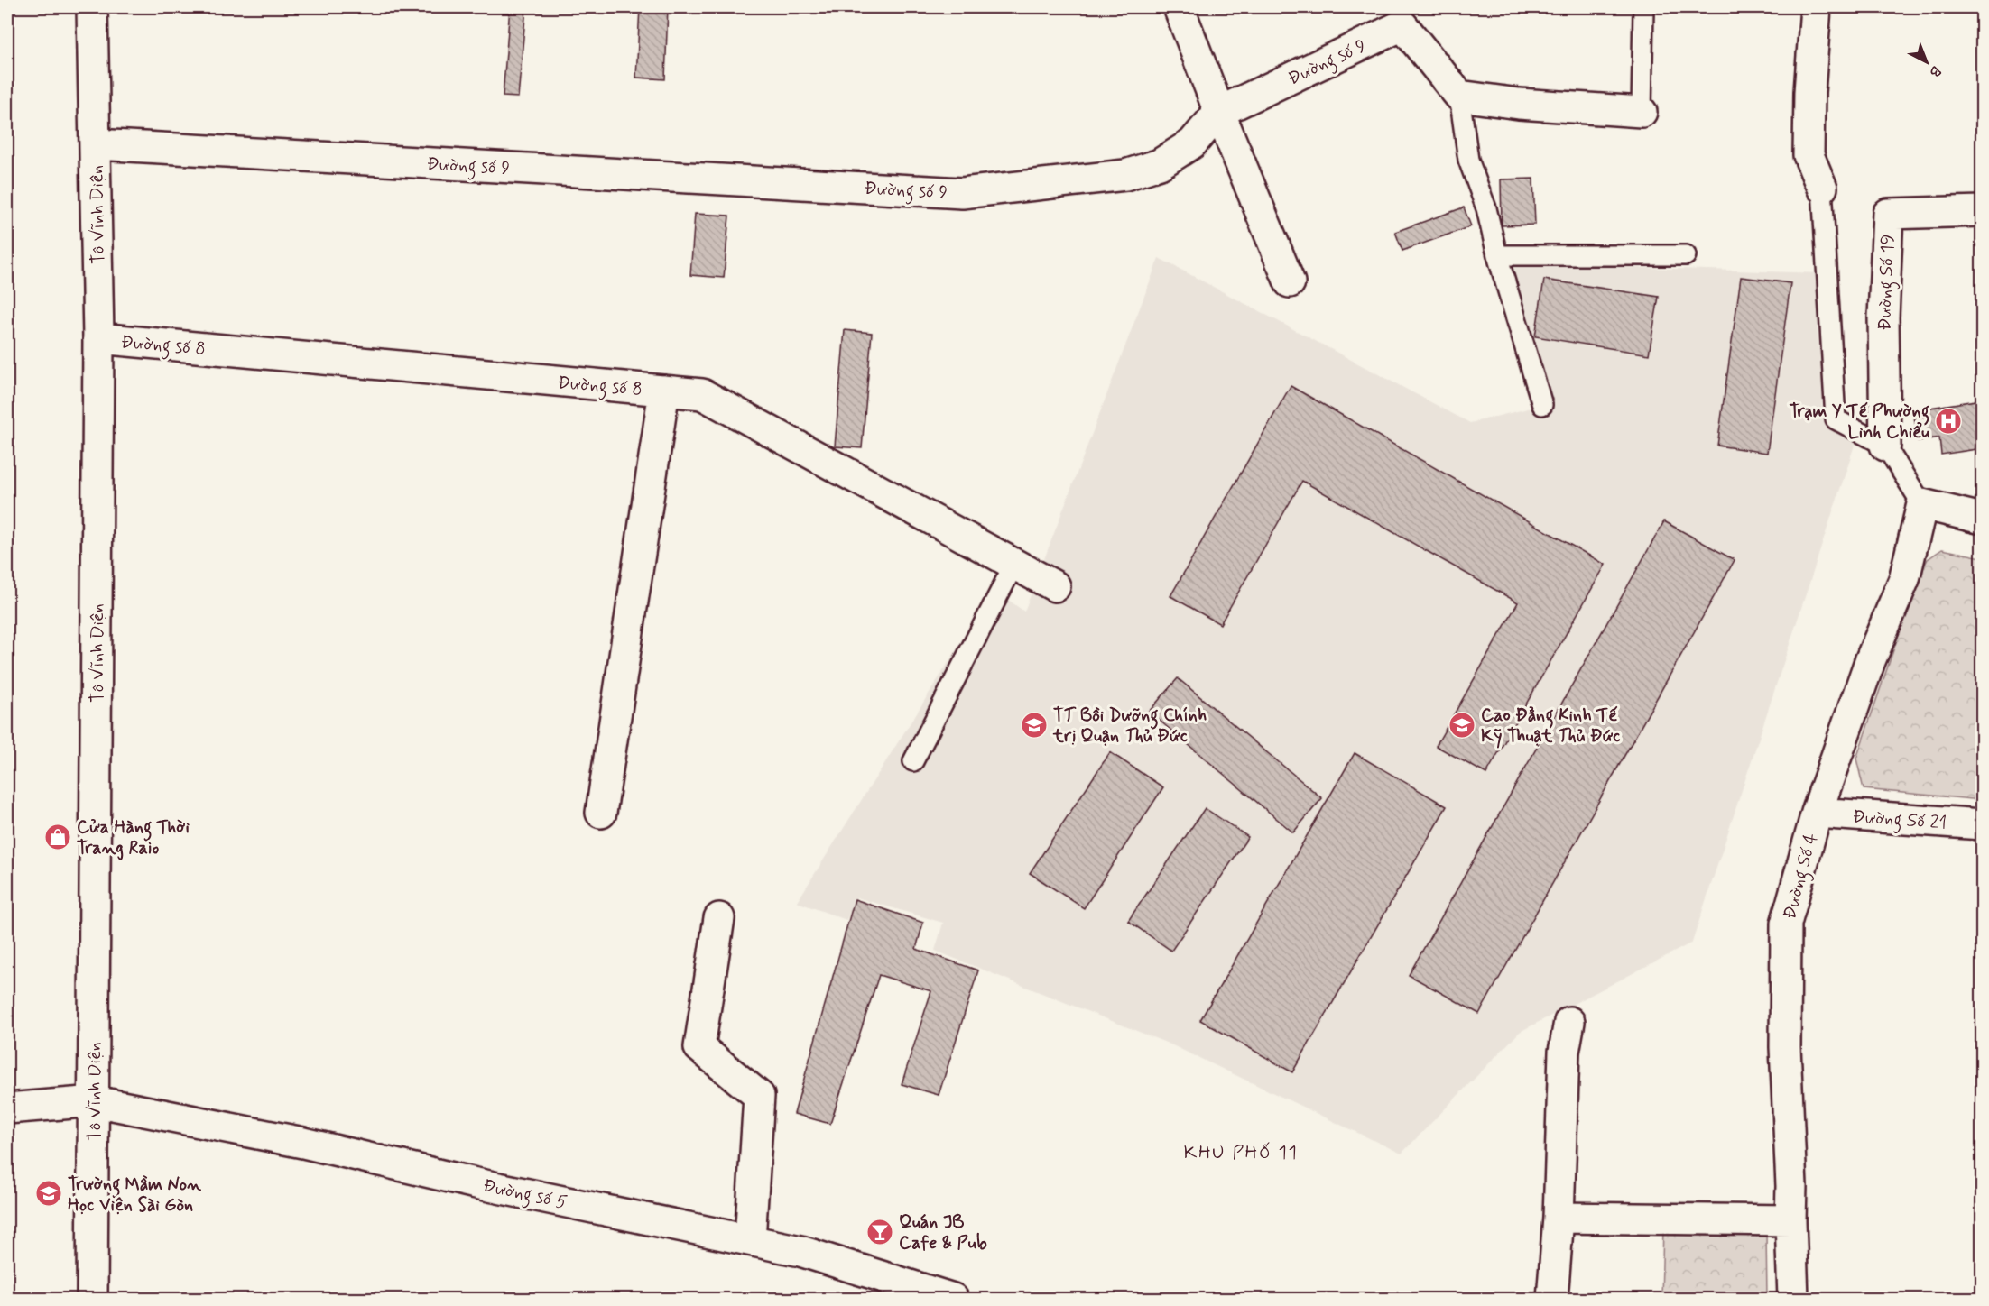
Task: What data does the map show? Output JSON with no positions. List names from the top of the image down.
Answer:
{
  "streets": {
    "street": [
      "Đường số 9",
      "Tô Vĩnh Diện",
      "Đường Số 19",
      "Đường số 8",
      "Đường Số 21",
      "Đường Số 4",
      "Đường số 5"
    ]
  },
  "crossings": [
    ["Đường số 9", "Tô Vĩnh Diện"],
    ["Tô Vĩnh Diện", "Đường số 8"],
    ["Tô Vĩnh Diện", "Đường số 5"],
    ["Đường Số 21", "Đường Số 4"]
  ],
  "districts": ["KHU PHỐ 11"],
  "places": {
    "hospital": ["Trạm Y Tế Phường Linh Chiểu"],
    "school or university": ["TT Bồi Dưỡng Chính trị Quận Thủ Đức", "Cao Đẳng Kinh Tế Kỹ Thuật Thủ Đức", "Trường Mầm Non Học Viện Sài Gòn"],
    "shop": ["Cửa Hàng Thời Trang Raio"],
    "bar": ["Quán JB Cafe & Pub"]
  },
  "north": "bottom right"
}
